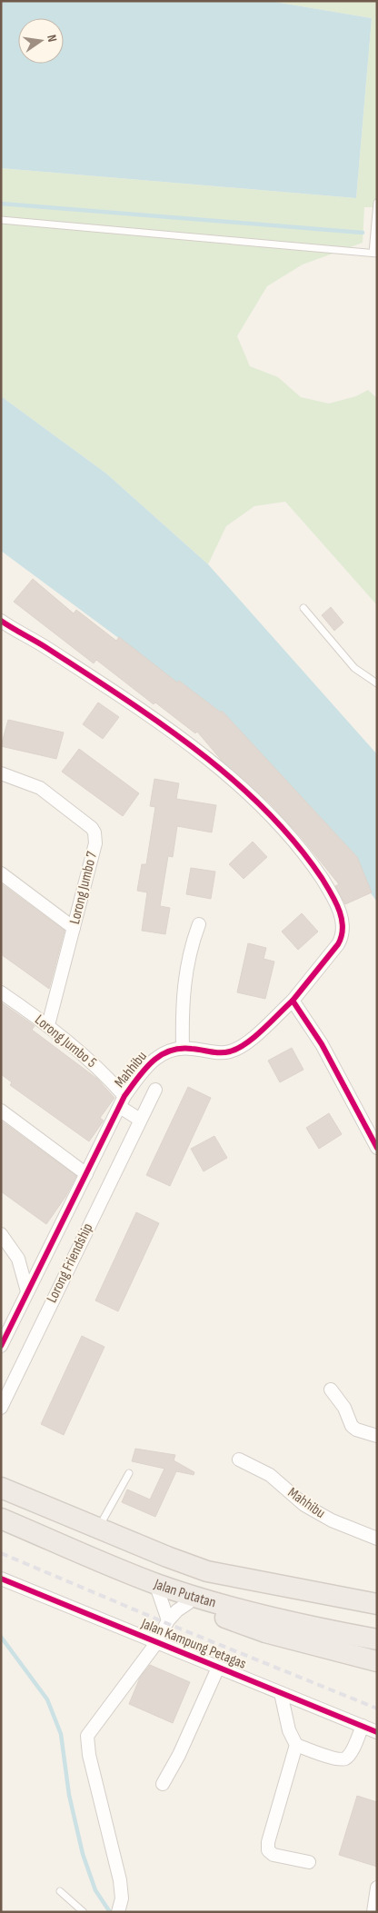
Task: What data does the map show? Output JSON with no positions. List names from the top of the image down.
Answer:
{
  "streets": {
    "highway": ["Jalan Putatan"],
    "street": [
      "Lorong Jumbo 7",
      "Lorong Jumbo 5",
      "Mahhibu",
      "Lorong Friendship",
      "Jalan Kampung Petagas"
    ]
  },
  "crossings": [
    ["Lorong Jumbo 7", "Lorong Jumbo 5"],
    ["Lorong Jumbo 5", "Mahhibu"]
  ],
  "north": "right"
}
